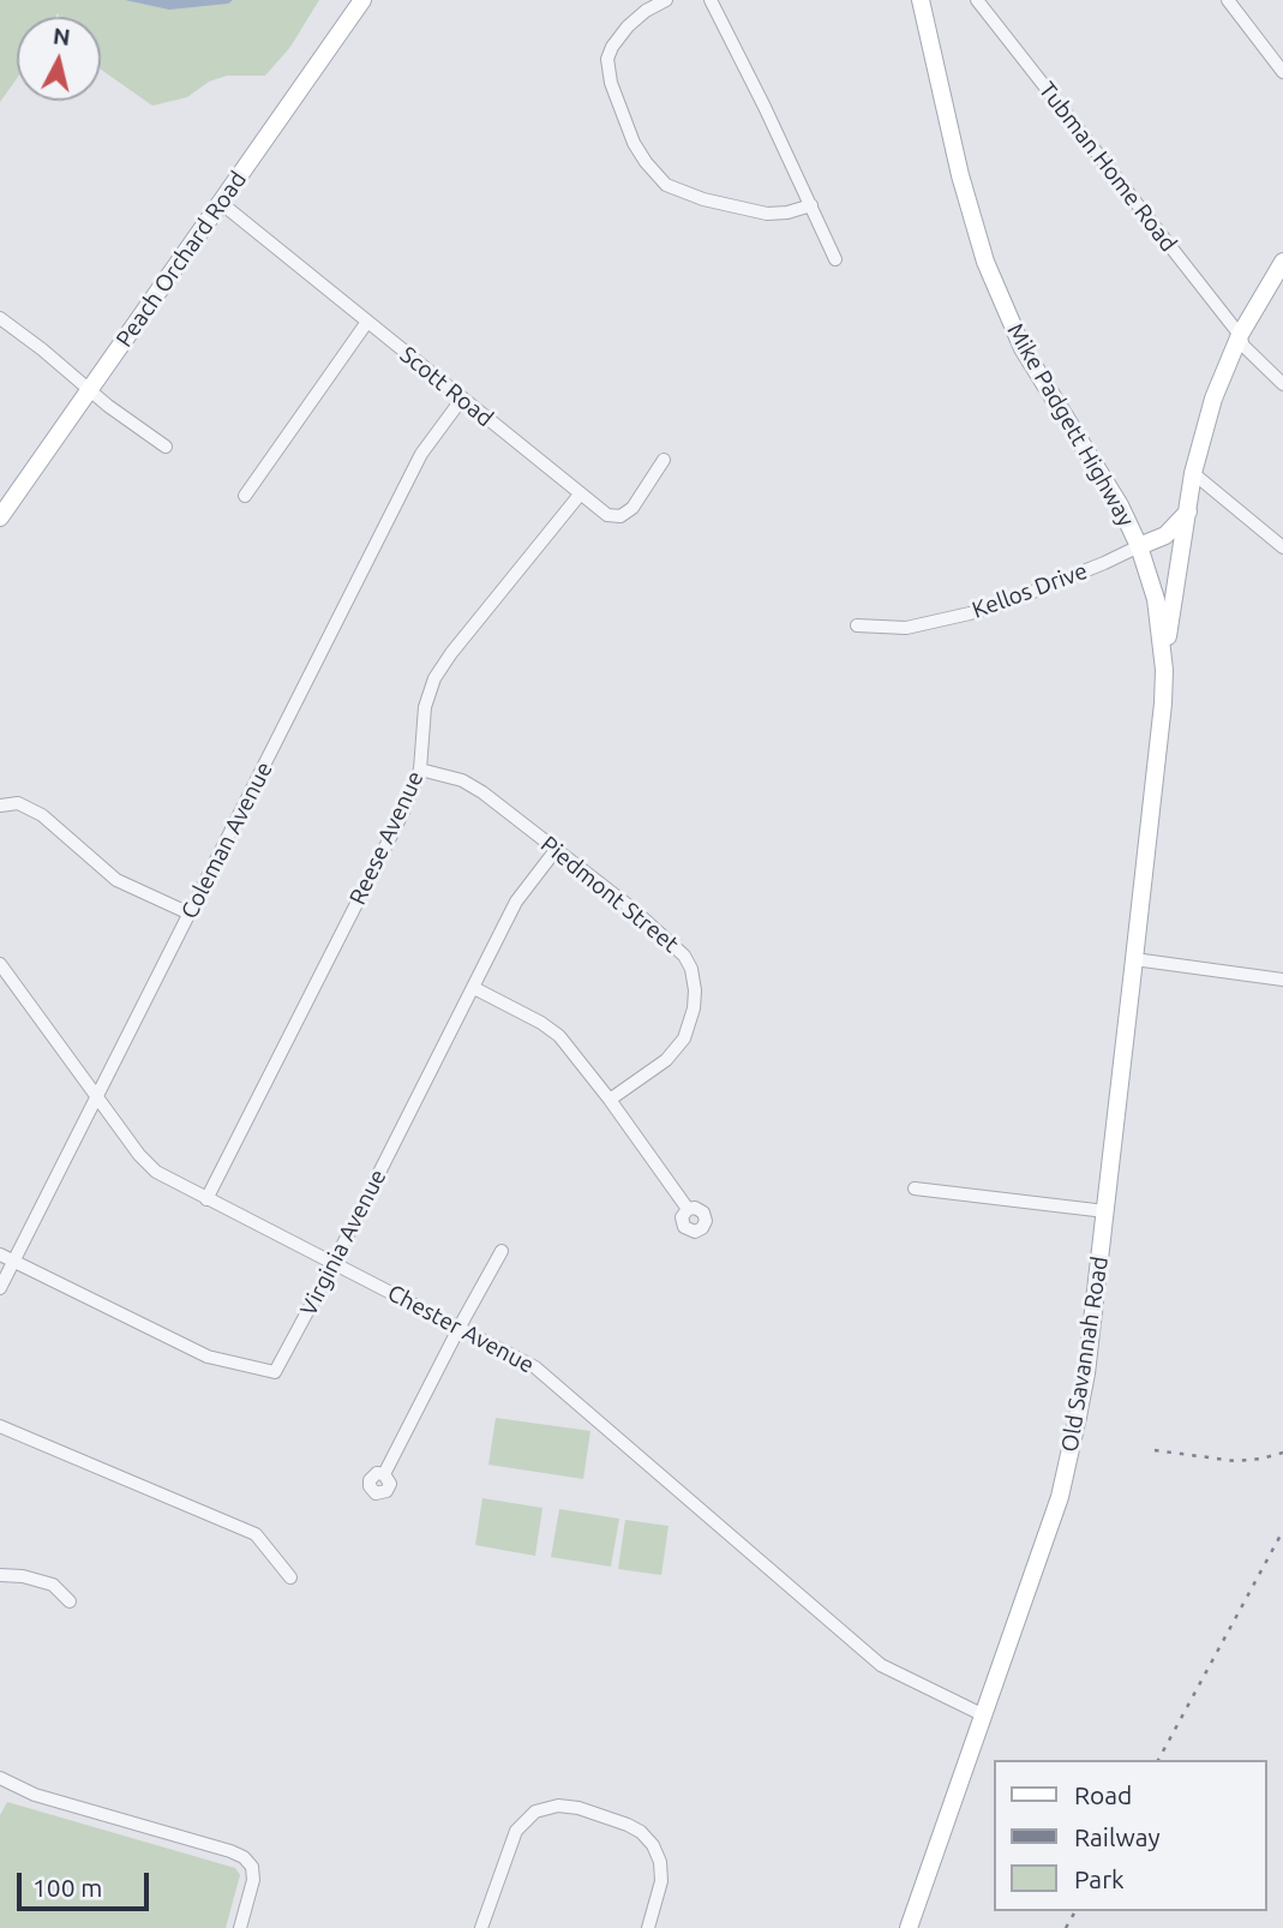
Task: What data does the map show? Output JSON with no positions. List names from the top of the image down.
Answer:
{
  "streets": {
    "main road": [
      "Peach Orchard Road",
      "Mike Padgett Highway",
      "Kellos Drive",
      "Old Savannah Road"
    ],
    "street": [
      "Tubman Home Road",
      "Scott Road",
      "Reese Avenue",
      "Coleman Avenue",
      "Piedmont Street",
      "Virginia Avenue",
      "Chester Avenue"
    ]
  },
  "crossings": [
    ["Peach Orchard Road", "Scott Road"],
    ["Scott Road", "Reese Avenue"],
    ["Scott Road", "Coleman Avenue"],
    ["Mike Padgett Highway", "Kellos Drive"],
    ["Mike Padgett Highway", "Old Savannah Road"],
    ["Reese Avenue", "Piedmont Street"],
    ["Reese Avenue", "Chester Avenue"],
    ["Coleman Avenue", "Virginia Avenue"],
    ["Coleman Avenue", "Chester Avenue"],
    ["Piedmont Street", "Virginia Avenue"],
    ["Virginia Avenue", "Chester Avenue"],
    ["Chester Avenue", "Old Savannah Road"]
  ],
  "legend": ["Road", "Railway", "Park"],
  "scale_bar": "100 m",
  "north": "top"
}
